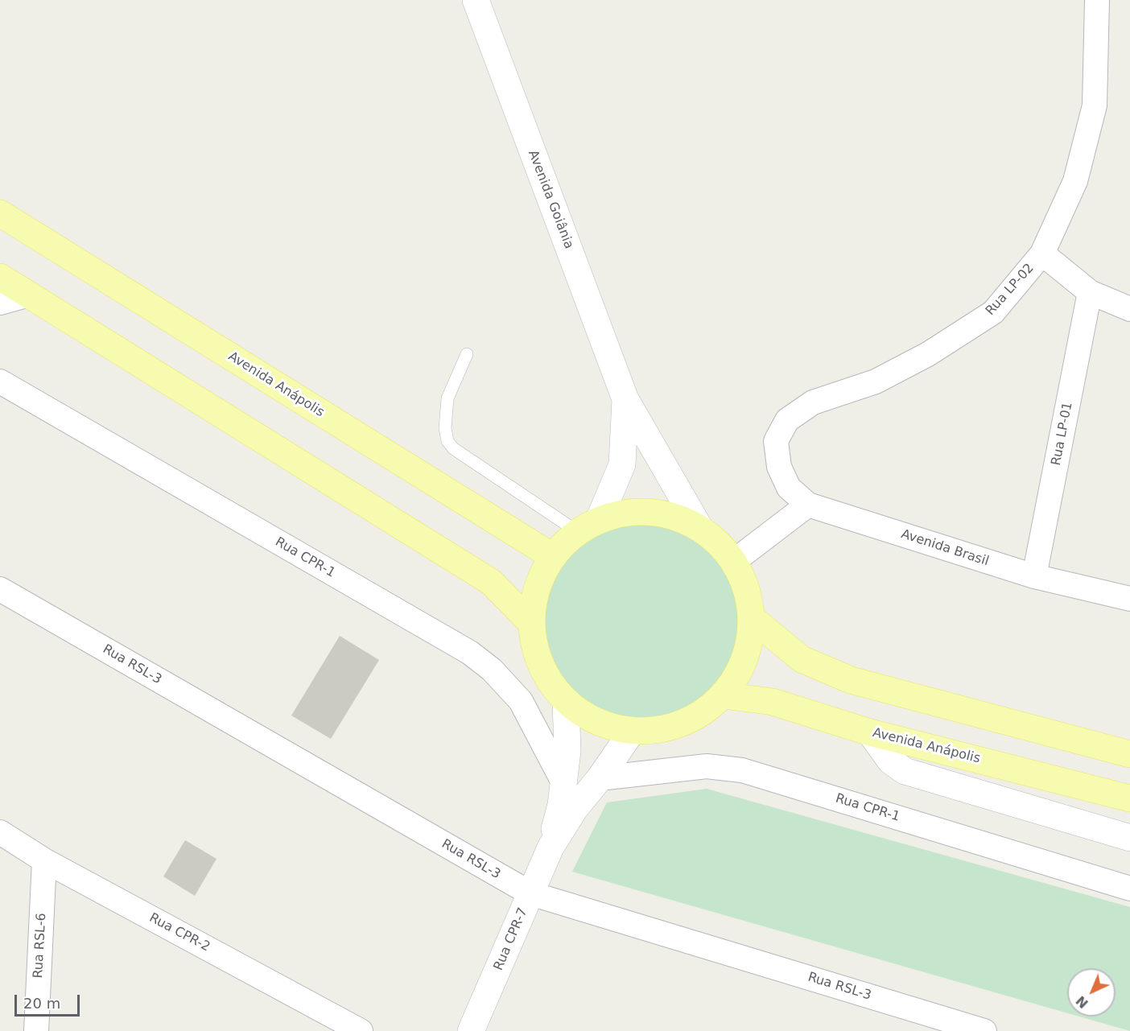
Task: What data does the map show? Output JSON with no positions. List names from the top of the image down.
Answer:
{
  "streets": {
    "main road": ["Avenida Anápolis"],
    "street": [
      "Avenida Goiânia",
      "Rua LP-02",
      "Rua LP-01",
      "Avenida Brasil",
      "Rua CPR-1",
      "Rua RSL-3",
      "Rua CPR-2",
      "Rua CPR-7",
      "Rua RSL-6"
    ]
  },
  "crossings": [
    ["Rua LP-02", "Avenida Brasil"],
    ["Rua LP-01", "Avenida Brasil"],
    ["Rua CPR-1", "Rua CPR-7"],
    ["Rua RSL-3", "Rua CPR-7"],
    ["Rua CPR-2", "Rua RSL-6"]
  ],
  "scale_bar": "20 m",
  "north": "bottom left"
}
